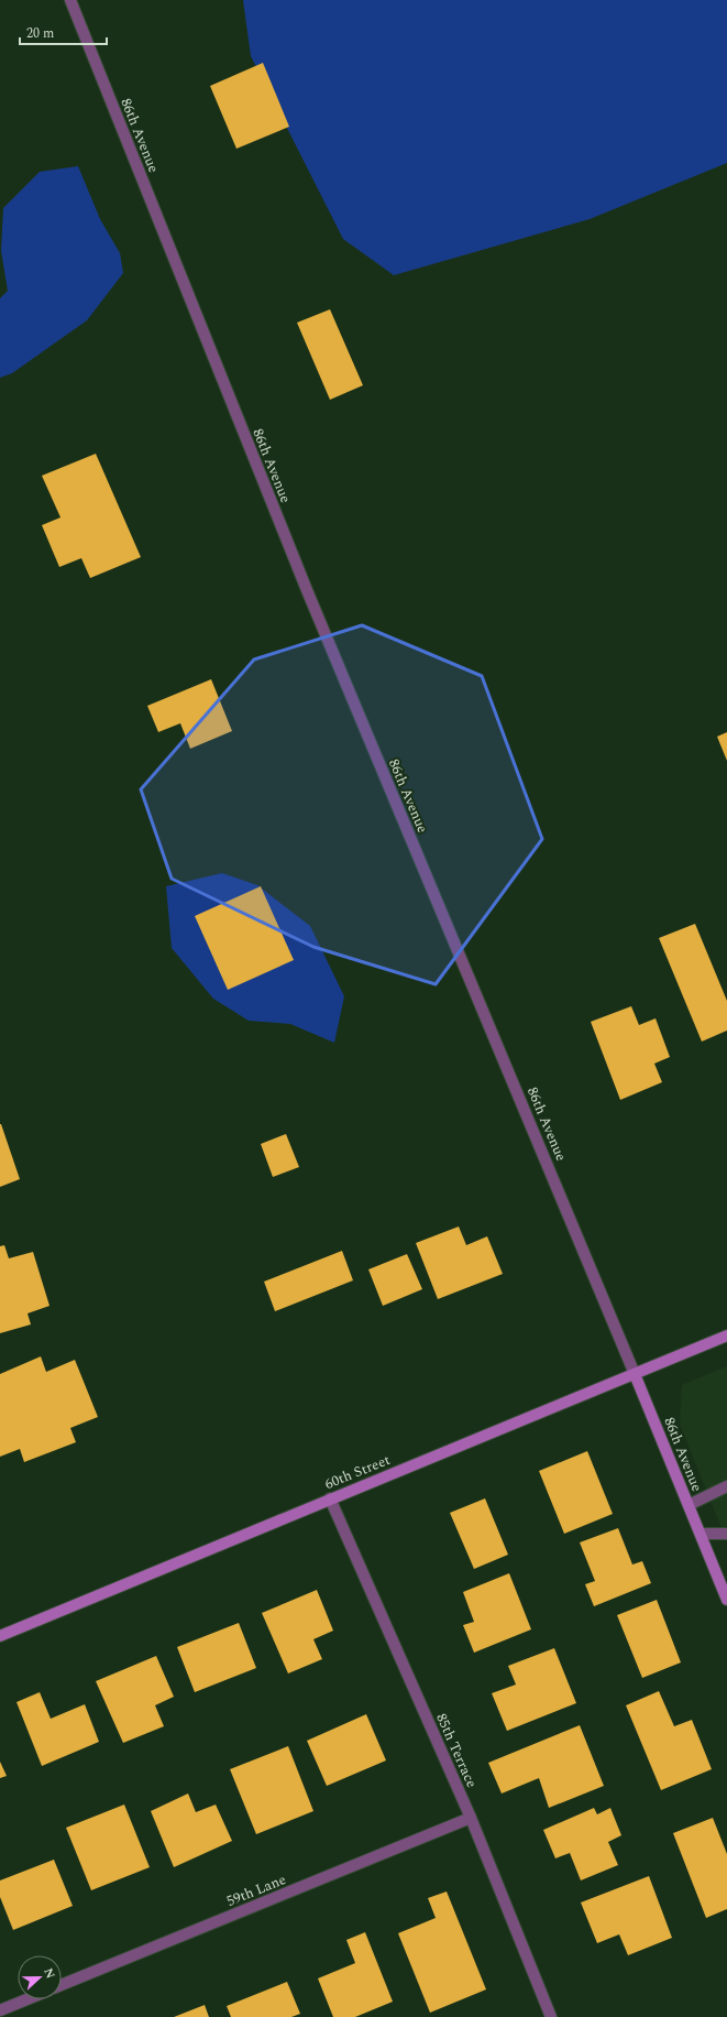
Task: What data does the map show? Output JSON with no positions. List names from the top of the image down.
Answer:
{
  "streets": {
    "street": [
      "86th Avenue",
      "60th Street",
      "85th Terrace",
      "59th Lane"
    ]
  },
  "crossings": [
    ["86th Avenue", "60th Street"],
    ["60th Street", "85th Terrace"],
    ["85th Terrace", "59th Lane"]
  ],
  "scale_bar": "20 m",
  "north": "right"
}
